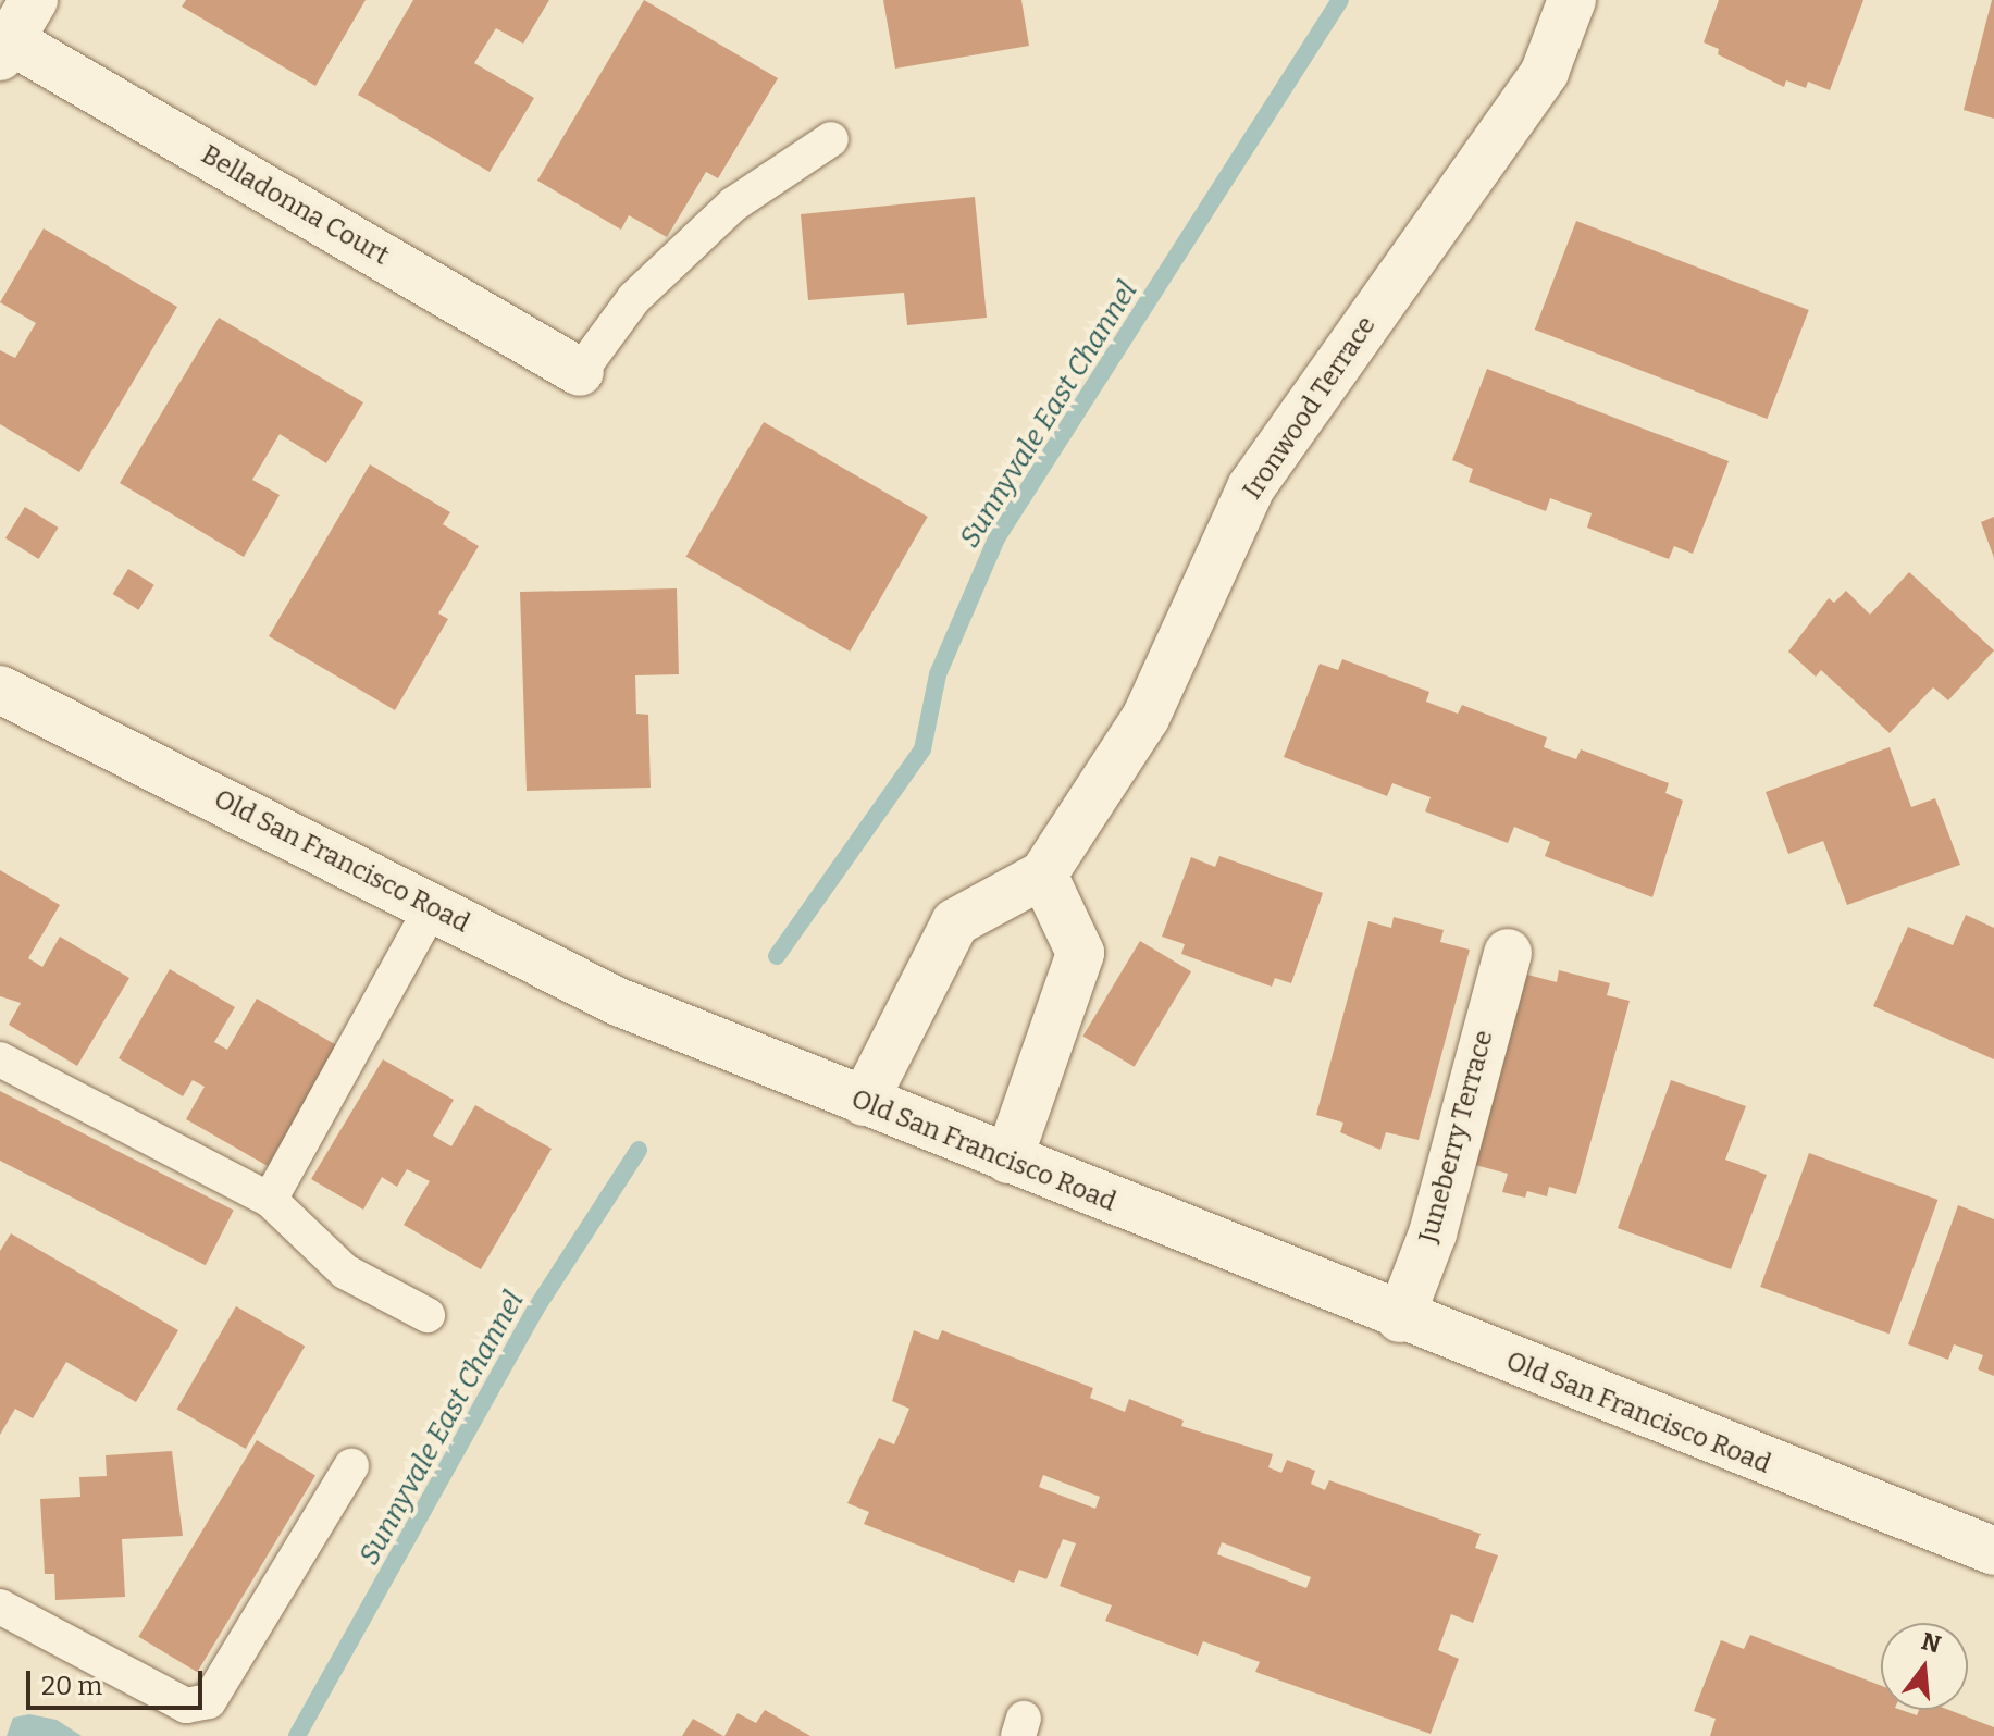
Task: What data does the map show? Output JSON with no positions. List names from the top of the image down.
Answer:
{
  "streets": {
    "street": [
      "Belladonna Court",
      "Ironwood Terrace",
      "Old San Francisco Road",
      "Juneberry Terrace"
    ]
  },
  "crossings": [
    ["Ironwood Terrace", "Old San Francisco Road"],
    ["Old San Francisco Road", "Juneberry Terrace"]
  ],
  "water": ["Sunnyvale East Channel"],
  "scale_bar": "20 m",
  "north": "top"
}
